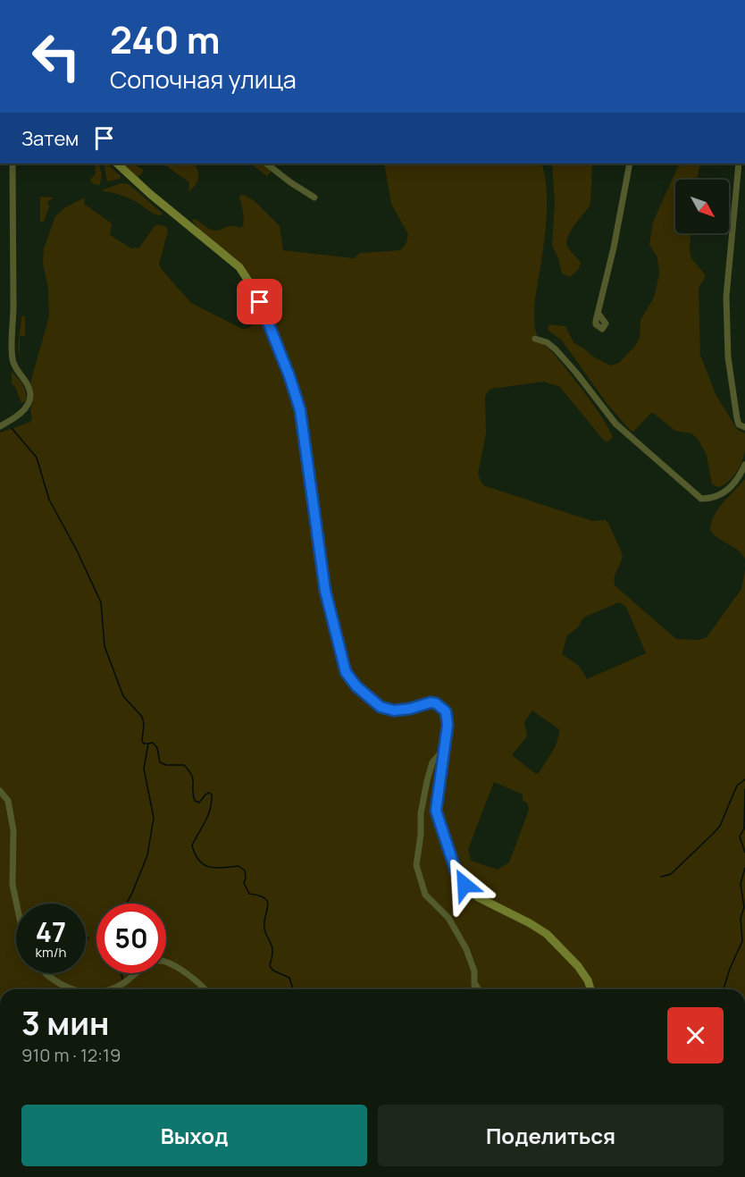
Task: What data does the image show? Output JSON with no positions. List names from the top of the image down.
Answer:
{
  "north": "bottom right",
  "page": {
    "turn": ["240 m", "Сопочная улица"],
    "then": "Затем",
    "speed": "47 km/h",
    "limit": "50",
    "heading": ["3 мин", "910 m · 12:19"],
    "buttons": ["Выход", "Поделиться"]
  }
}
